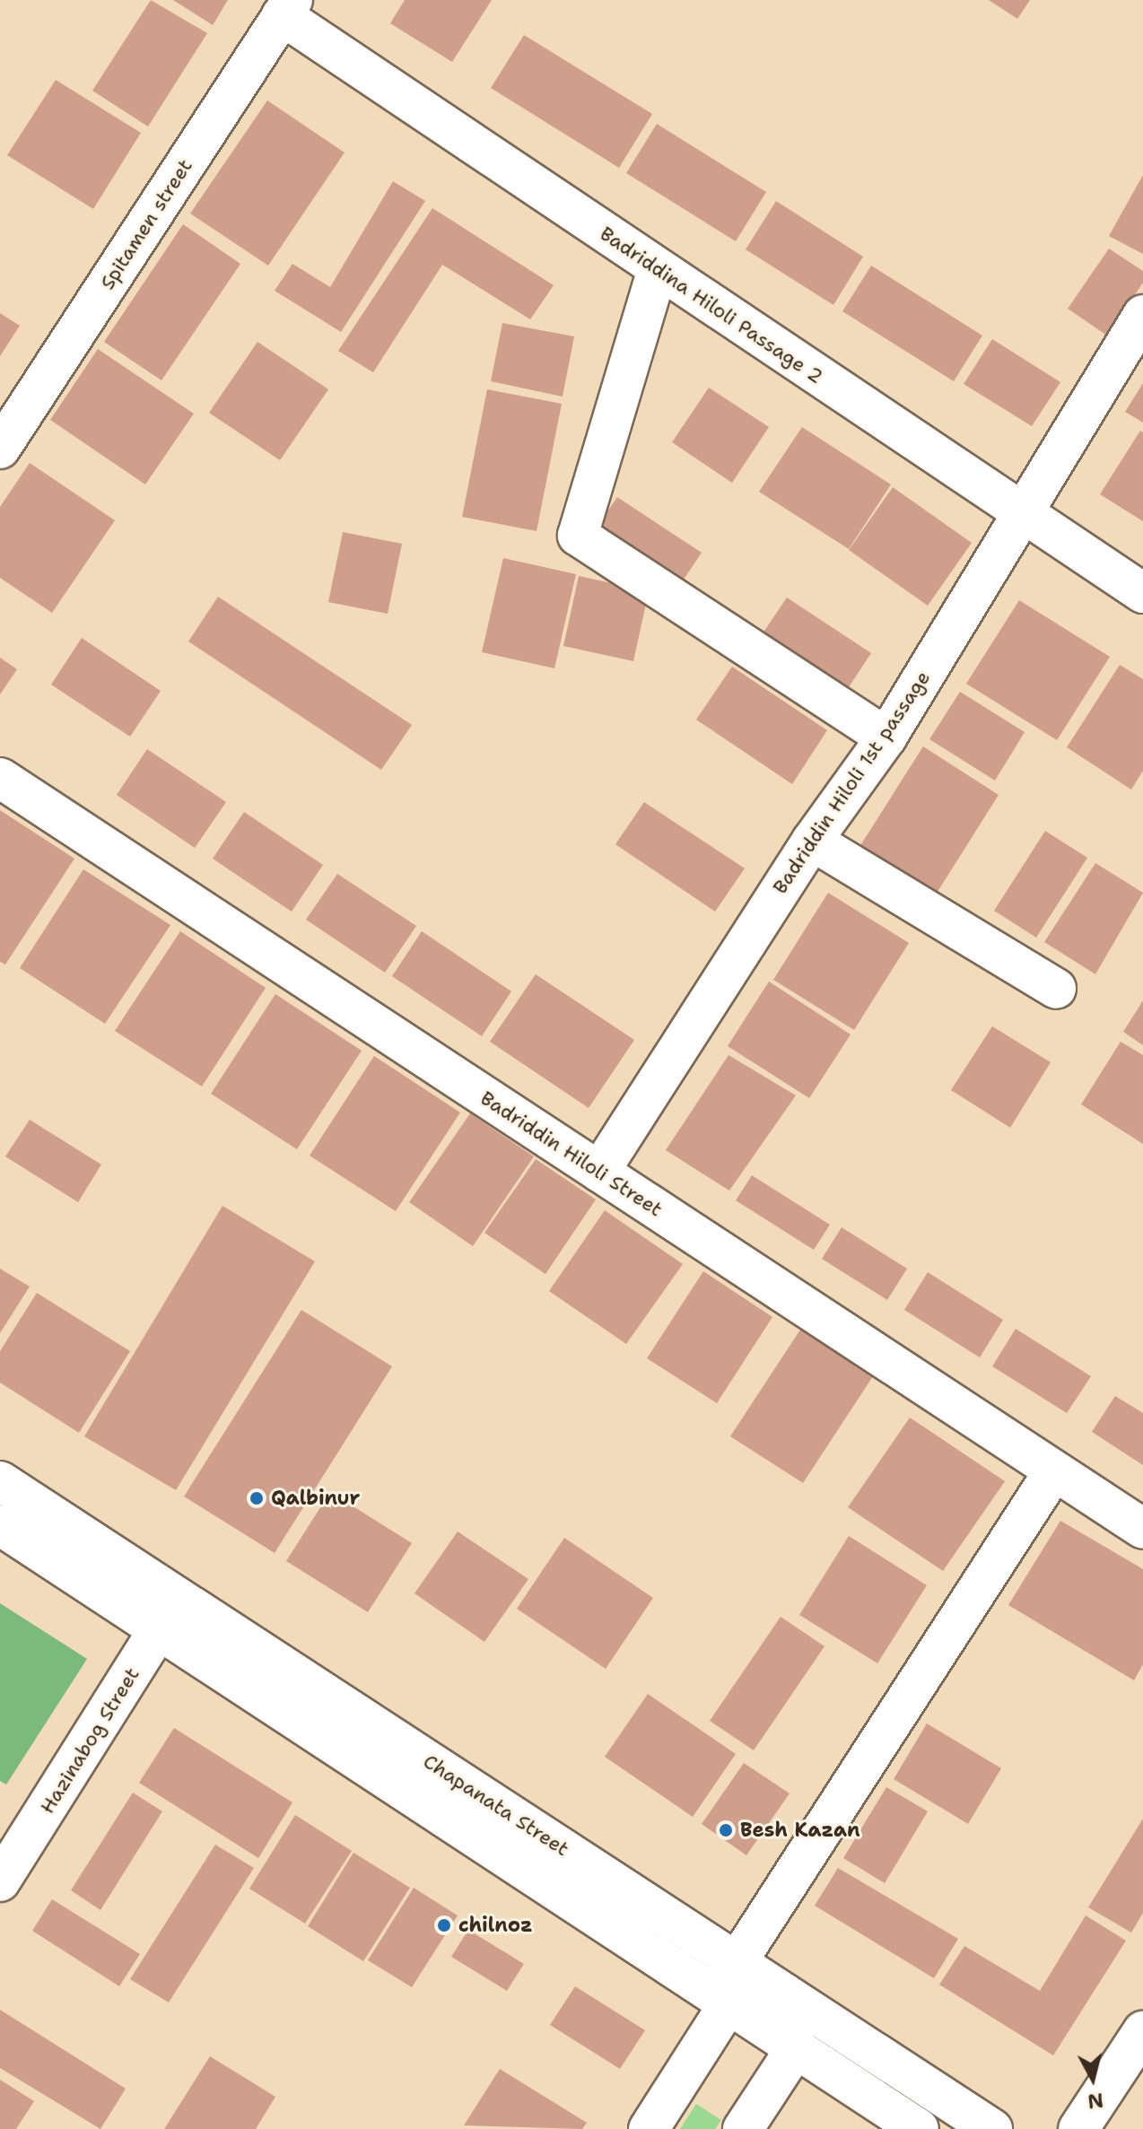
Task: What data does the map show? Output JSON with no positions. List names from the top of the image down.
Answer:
{
  "streets": {
    "street": [
      "Spitamen street",
      "Badriddina Hiloli Passage 2",
      "Badriddin Hiloli 1st passage",
      "Badriddin Hiloli Street",
      "Hazinabog Street",
      "Chapanata Street"
    ]
  },
  "crossings": [
    ["Spitamen street", "Badriddina Hiloli Passage 2"],
    ["Badriddina Hiloli Passage 2", "Badriddin Hiloli 1st passage"],
    ["Badriddin Hiloli 1st passage", "Badriddin Hiloli Street"],
    ["Hazinabog Street", "Chapanata Street"]
  ],
  "places": ["Qalbinur", "Besh Kazan", "chilnoz"],
  "north": "bottom"
}
